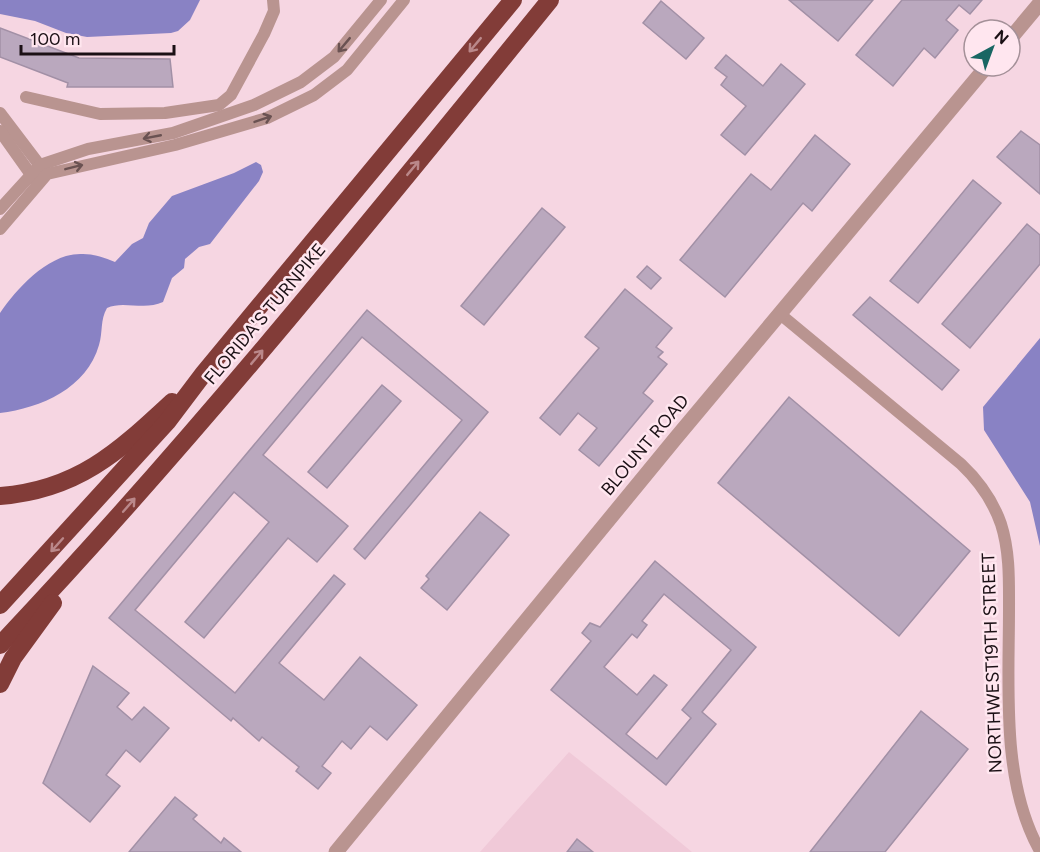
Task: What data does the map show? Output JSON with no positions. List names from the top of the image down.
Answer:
{
  "streets": {
    "highway": ["FLORIDA'S TURNPIKE"],
    "street": ["BLOUNT ROAD", "NORTHWEST19TH STREET"]
  },
  "crossings": [
    ["BLOUNT ROAD", "NORTHWEST19TH STREET"]
  ],
  "scale_bar": "100 m",
  "north": "top right"
}
